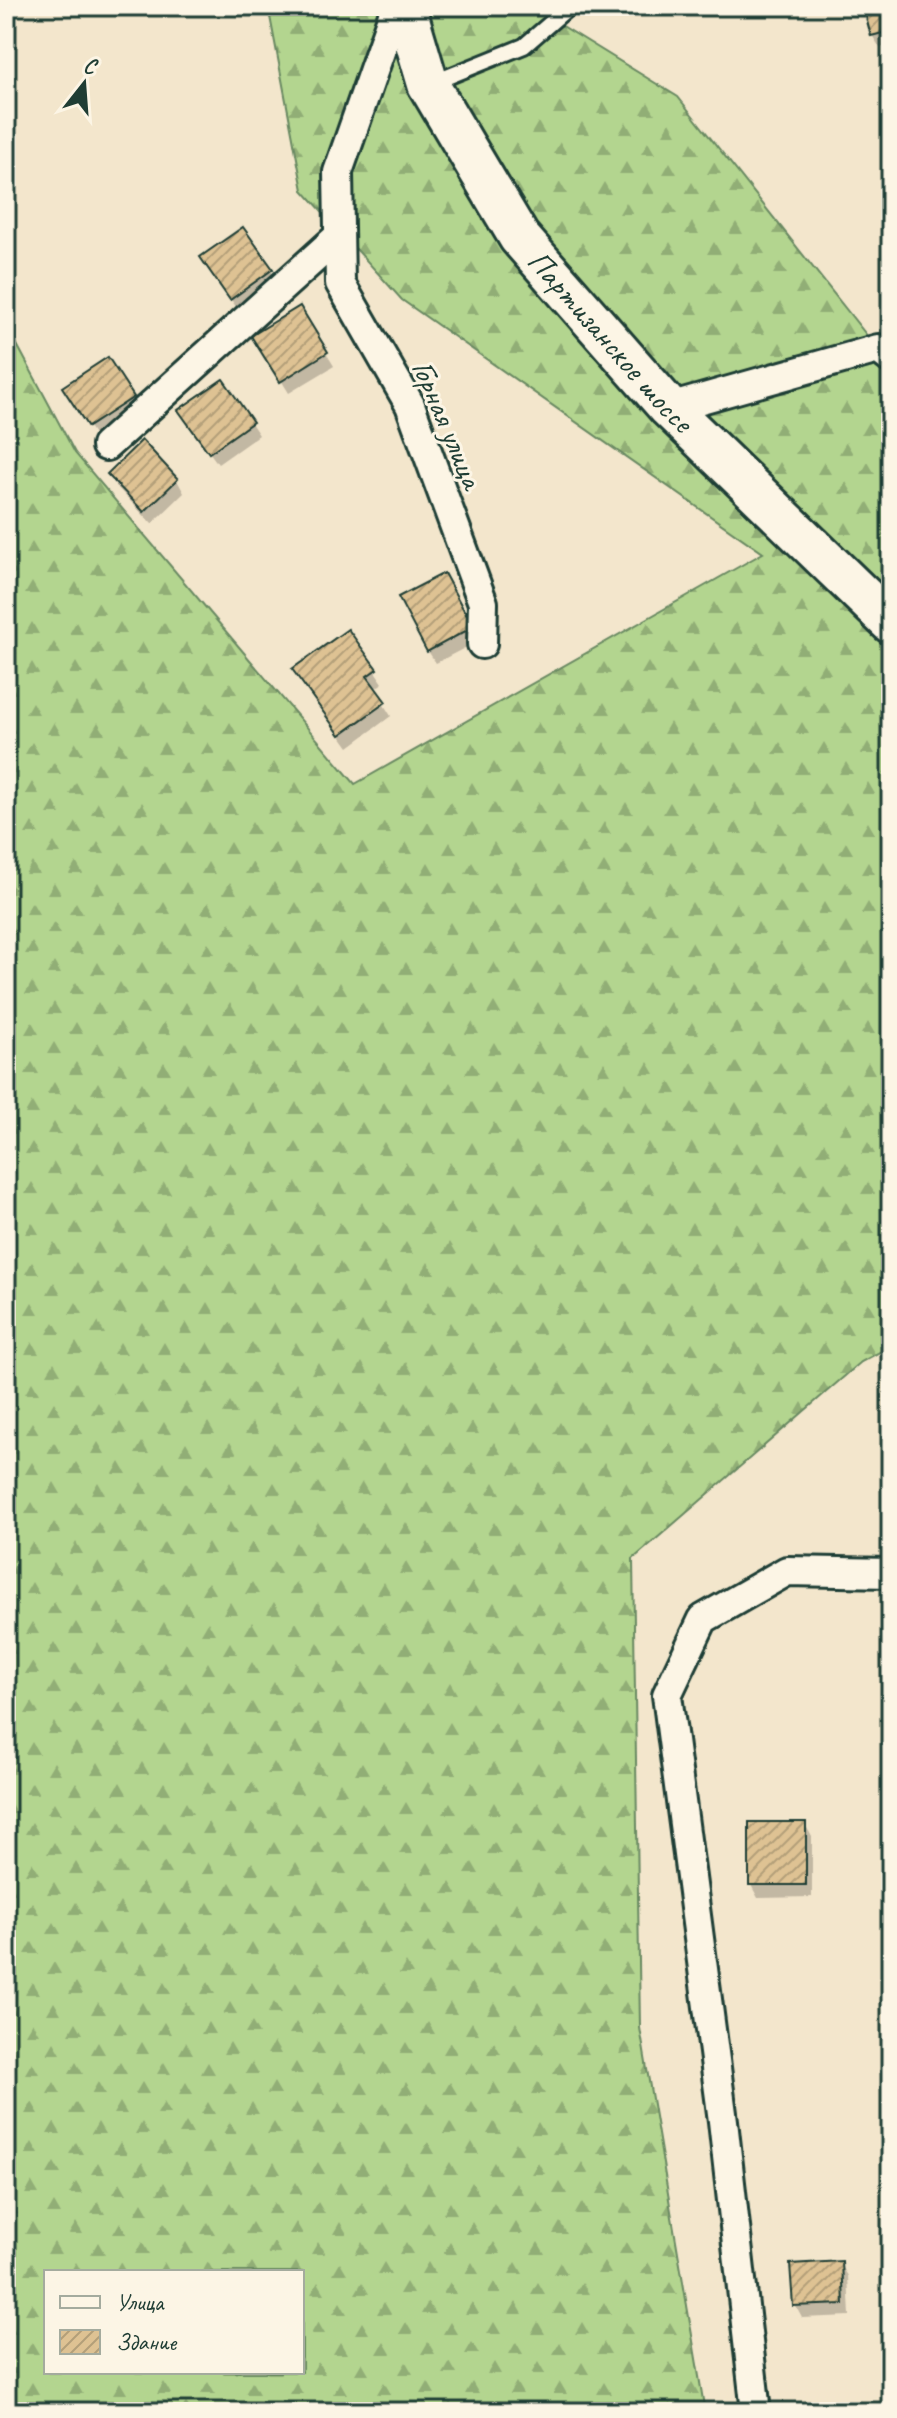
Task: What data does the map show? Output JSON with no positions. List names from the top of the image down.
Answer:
{
  "streets": {
    "main road": ["Партизанское шоссе"],
    "street": ["Горная улица"]
  },
  "legend": ["Улица", "Здание"],
  "north": "top"
}
